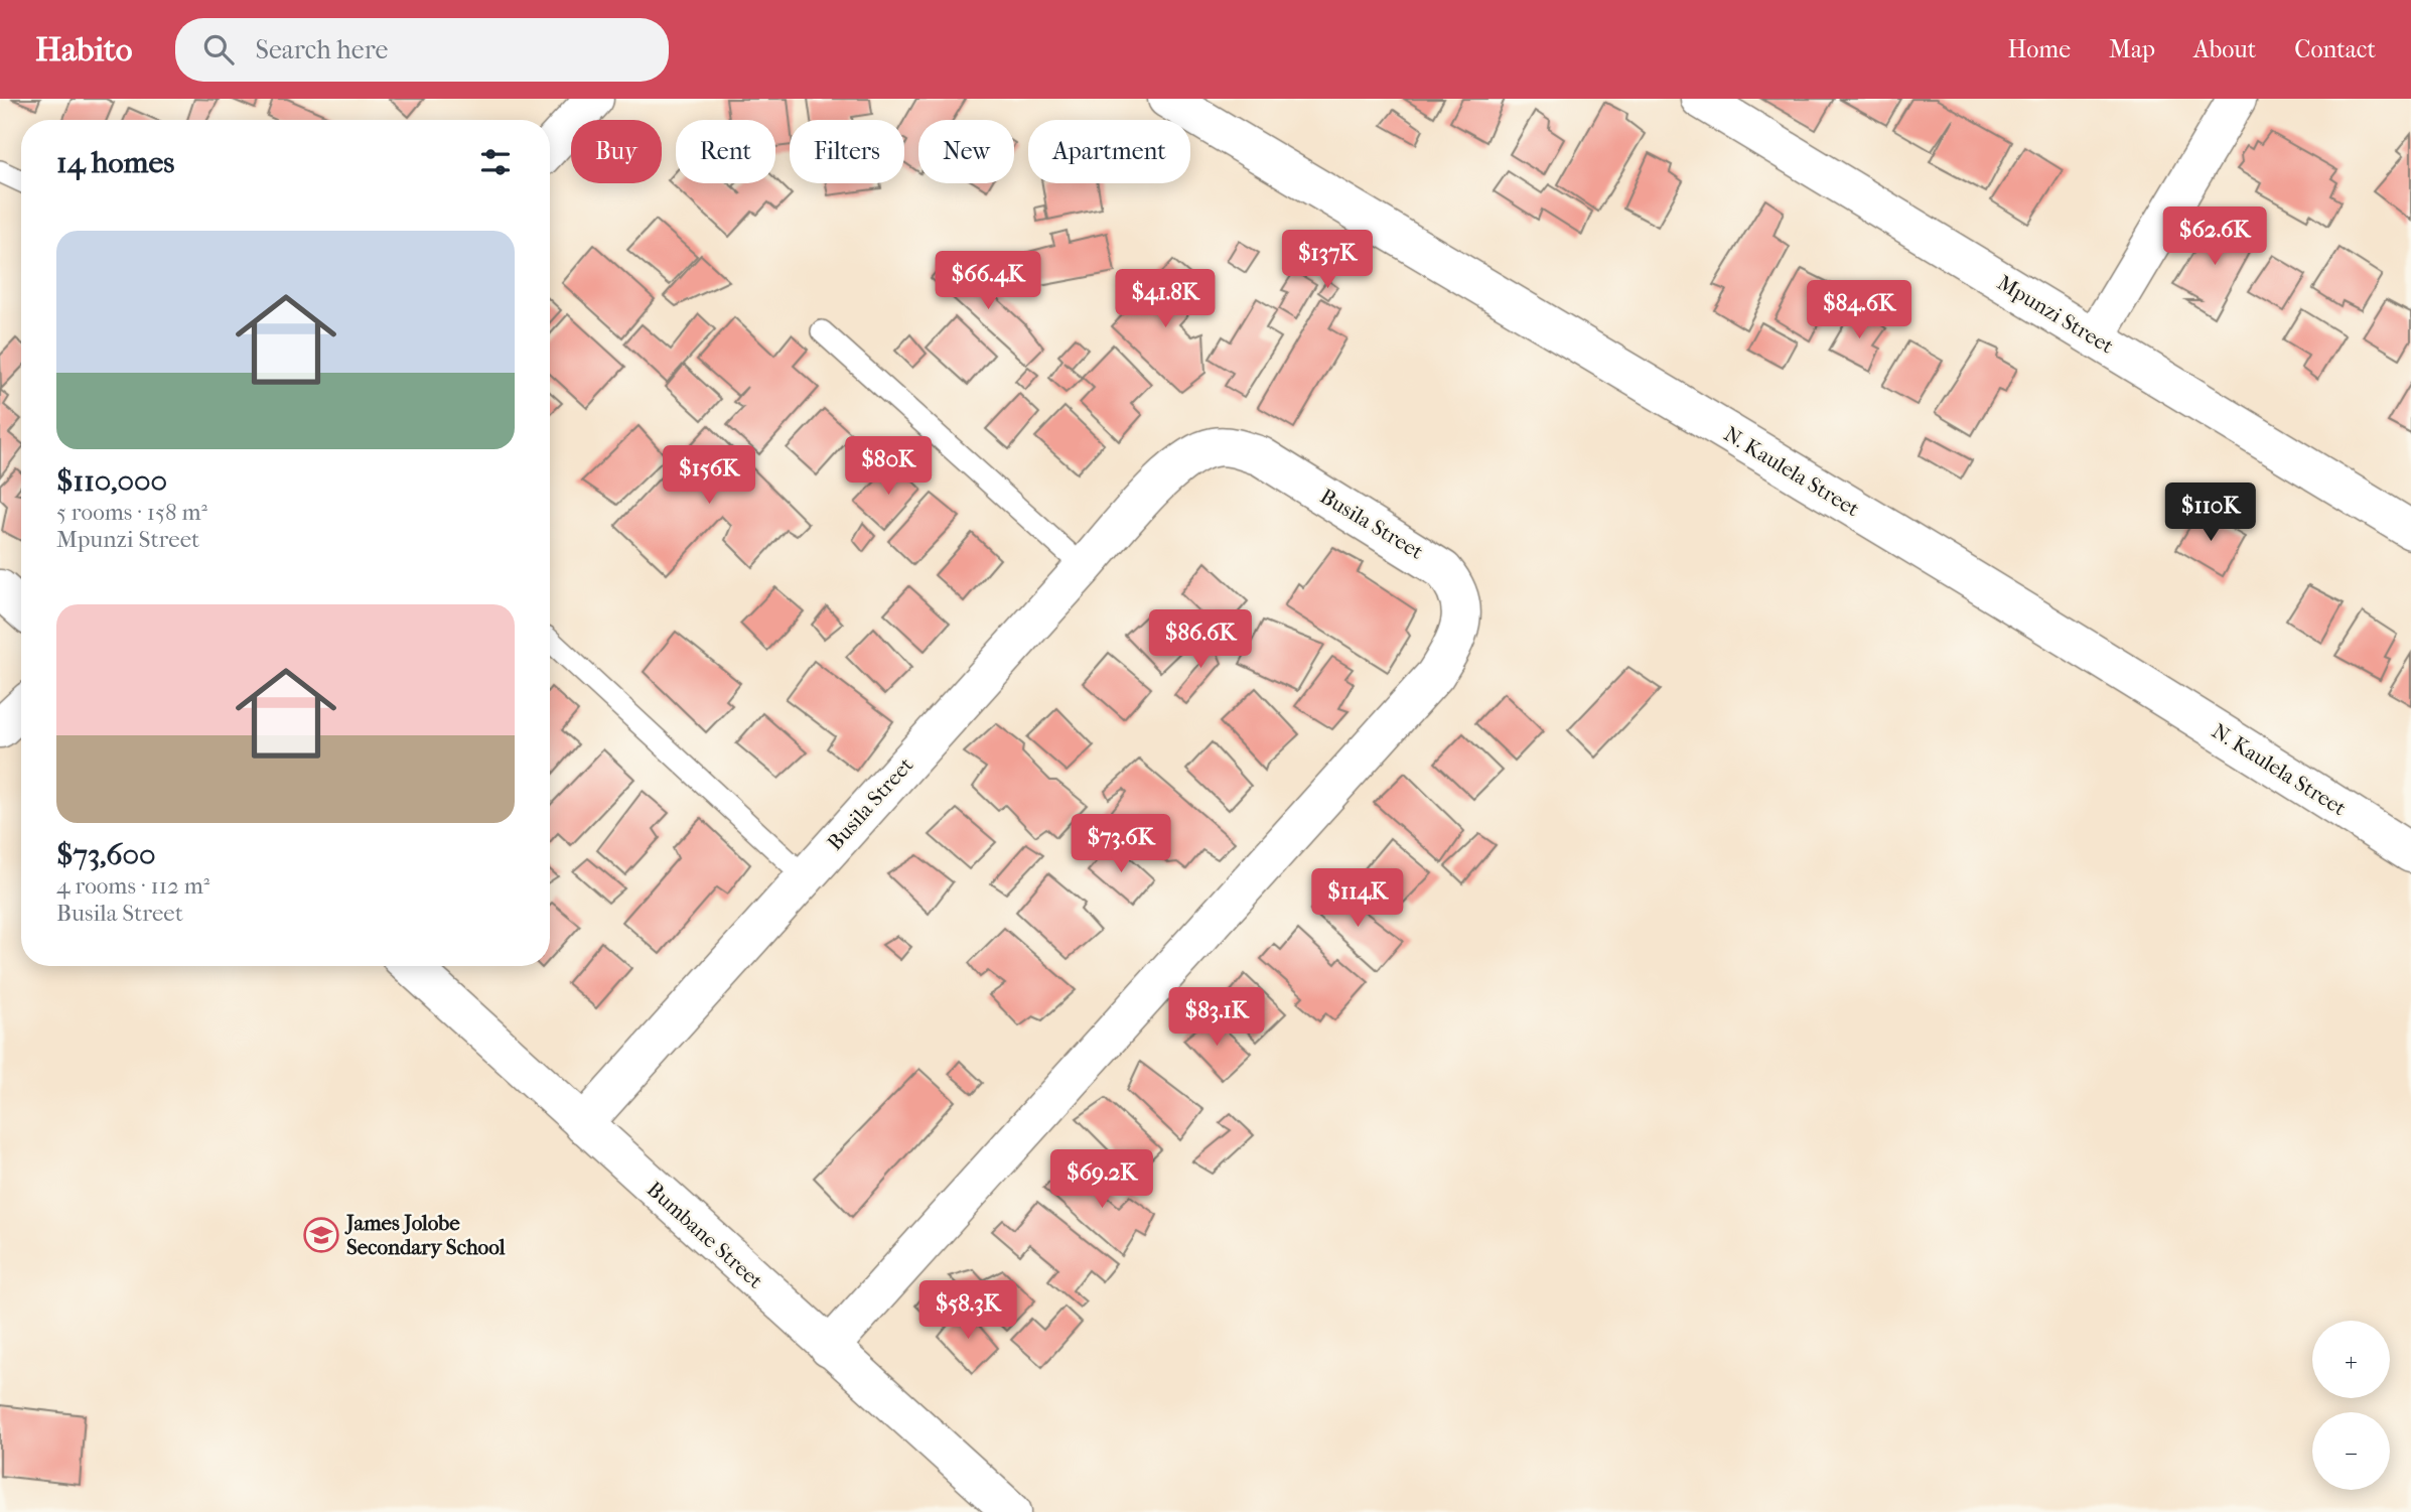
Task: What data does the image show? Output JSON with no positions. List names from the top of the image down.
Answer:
{
  "streets": {
    "street": [
      "Mpunzi Street",
      "N. Kaulela Street",
      "Busila Street",
      "Bumbane Street"
    ]
  },
  "crossings": [
    ["Busila Street", "Bumbane Street"]
  ],
  "places": {
    "school or university": ["James Jolobe Secondary School"]
  },
  "page": {
    "header": "Habito",
    "search": "Search here",
    "nav": [
      "Home",
      "Map",
      "About",
      "Contact"
    ],
    "chip": [
      "Buy",
      "Rent",
      "Filters",
      "New",
      "Apartment"
    ],
    "heading": "14 homes",
    "list": [
      {
        "name": "$110,000",
        "note": "5 rooms · 158 m² · Mpunzi Street"
      },
      {
        "name": "$73,600",
        "note": "4 rooms · 112 m² · Busila Street"
      }
    ],
    "price": [
      "$62.6K",
      "$137K",
      "$66.4K",
      "$41.8K",
      "$84.6K",
      "$80K",
      "$156K",
      "$110K",
      "$86.6K",
      "$73.6K",
      "$114K",
      "$83.1K",
      "$69.2K",
      "$58.3K"
    ],
    "map_buttons": ["+", "−"]
  }
}
